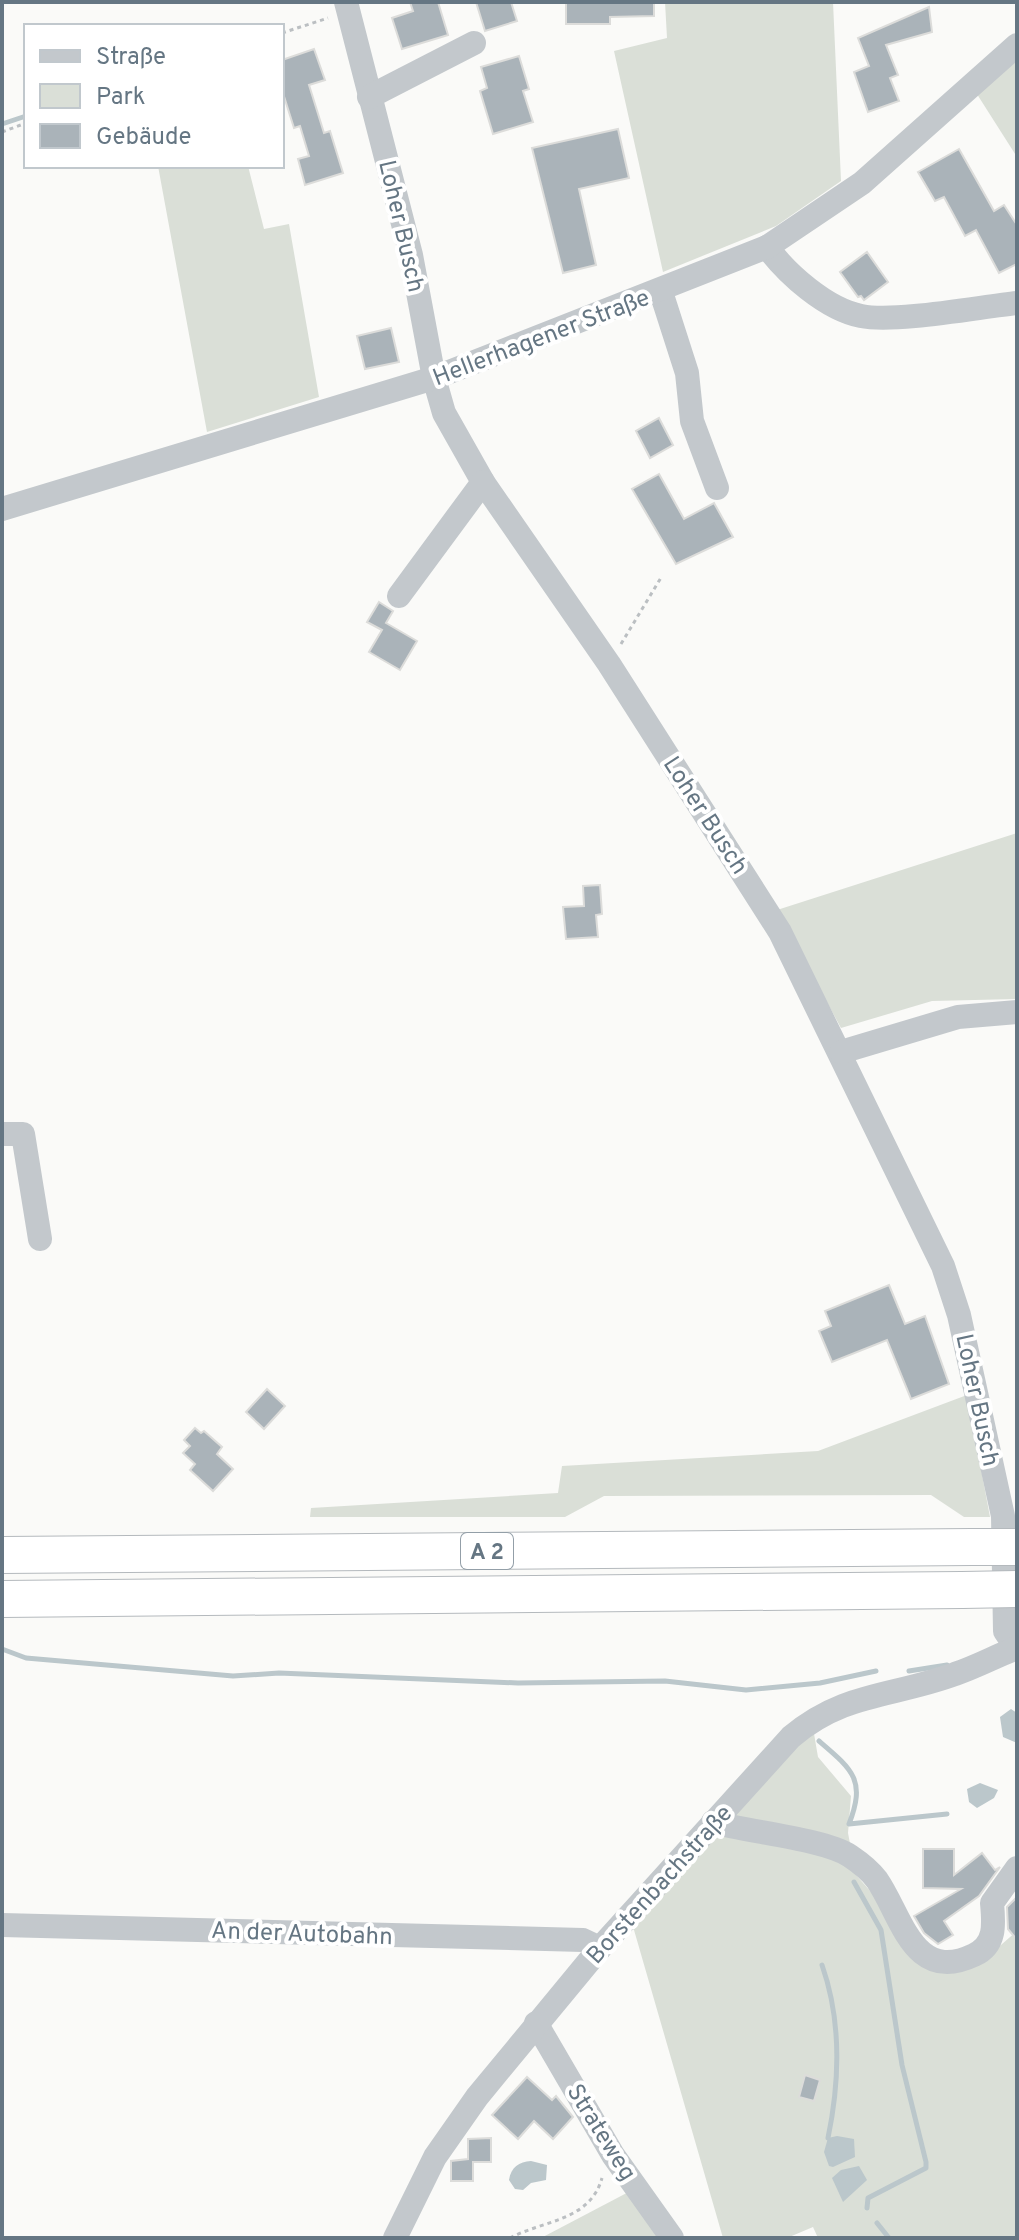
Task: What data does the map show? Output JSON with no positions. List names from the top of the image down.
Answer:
{
  "streets": {
    "highway": ["A 2"],
    "street": [
      "Loher Busch",
      "Hellerhagener Straße",
      "Borstenbachstraße",
      "An der Autobahn",
      "Strateweg"
    ]
  },
  "crossings": [
    ["Loher Busch", "Hellerhagener Straße"],
    ["Loher Busch", "Borstenbachstraße"],
    ["Borstenbachstraße", "An der Autobahn"],
    ["Borstenbachstraße", "Strateweg"]
  ],
  "legend": ["Straße", "Park", "Gebäude"]
}
